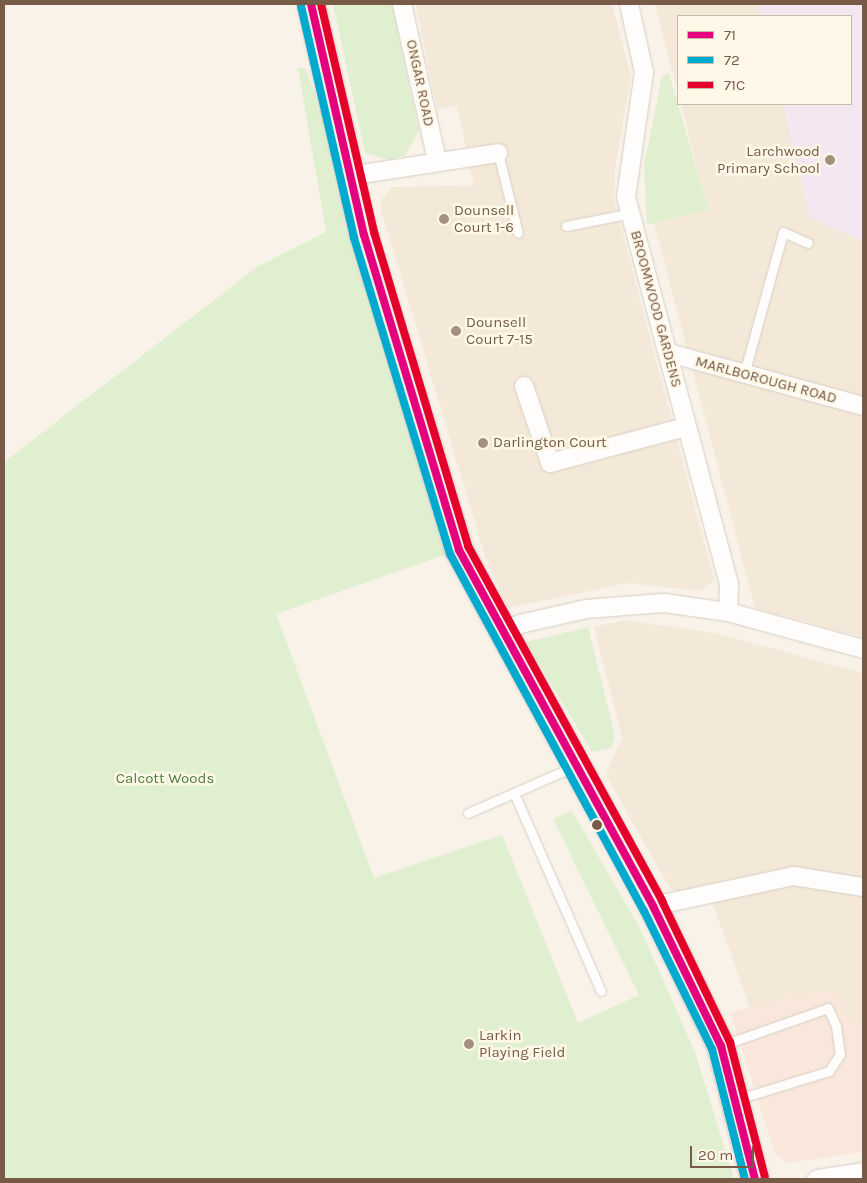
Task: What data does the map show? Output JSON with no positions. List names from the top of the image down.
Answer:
{
  "streets": {
    "street": ["ONGAR ROAD", "BROOMWOOD GARDENS", "MARLBOROUGH ROAD"]
  },
  "crossings": [
    ["BROOMWOOD GARDENS", "MARLBOROUGH ROAD"]
  ],
  "parks": ["Calcott Woods"],
  "places": [
    "Larchwood Primary School",
    "Dounsell Court 1-6",
    "Dounsell Court 7-15",
    "Darlington Court",
    "Larkin Playing Field"
  ],
  "lines": ["transit line 71", "transit line 71C", "transit line 72"],
  "legend": ["71", "72", "71C"],
  "scale_bar": "20 m"
}
